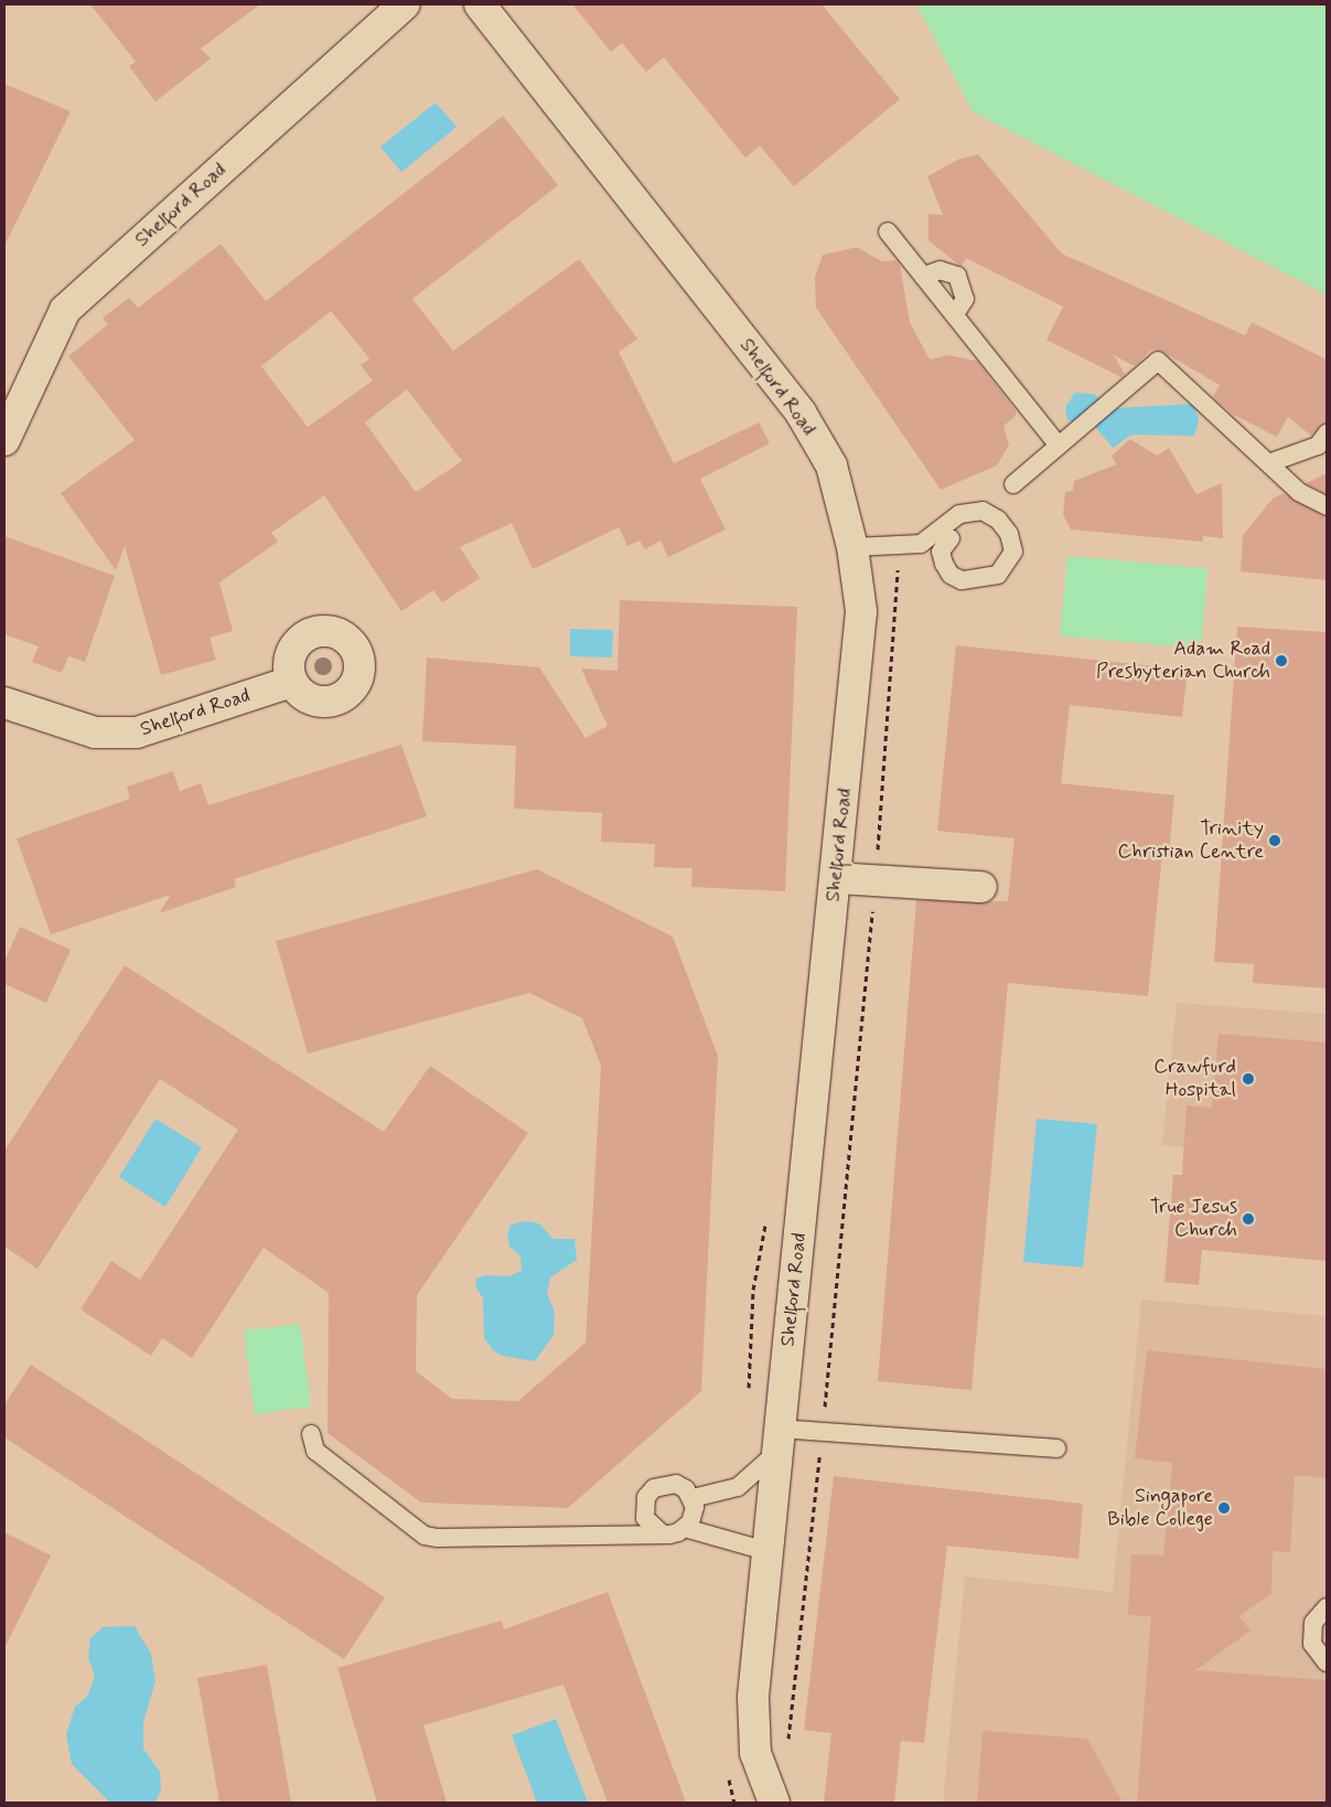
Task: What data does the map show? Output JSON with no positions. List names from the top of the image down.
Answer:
{
  "streets": {
    "street": ["Shelford Road"]
  },
  "places": [
    "Adam Road Presbyterian Church",
    "Trinity Christian Centre",
    "Crawfurd Hospital",
    "True Jesus Church",
    "Singapore Bible College"
  ]
}
